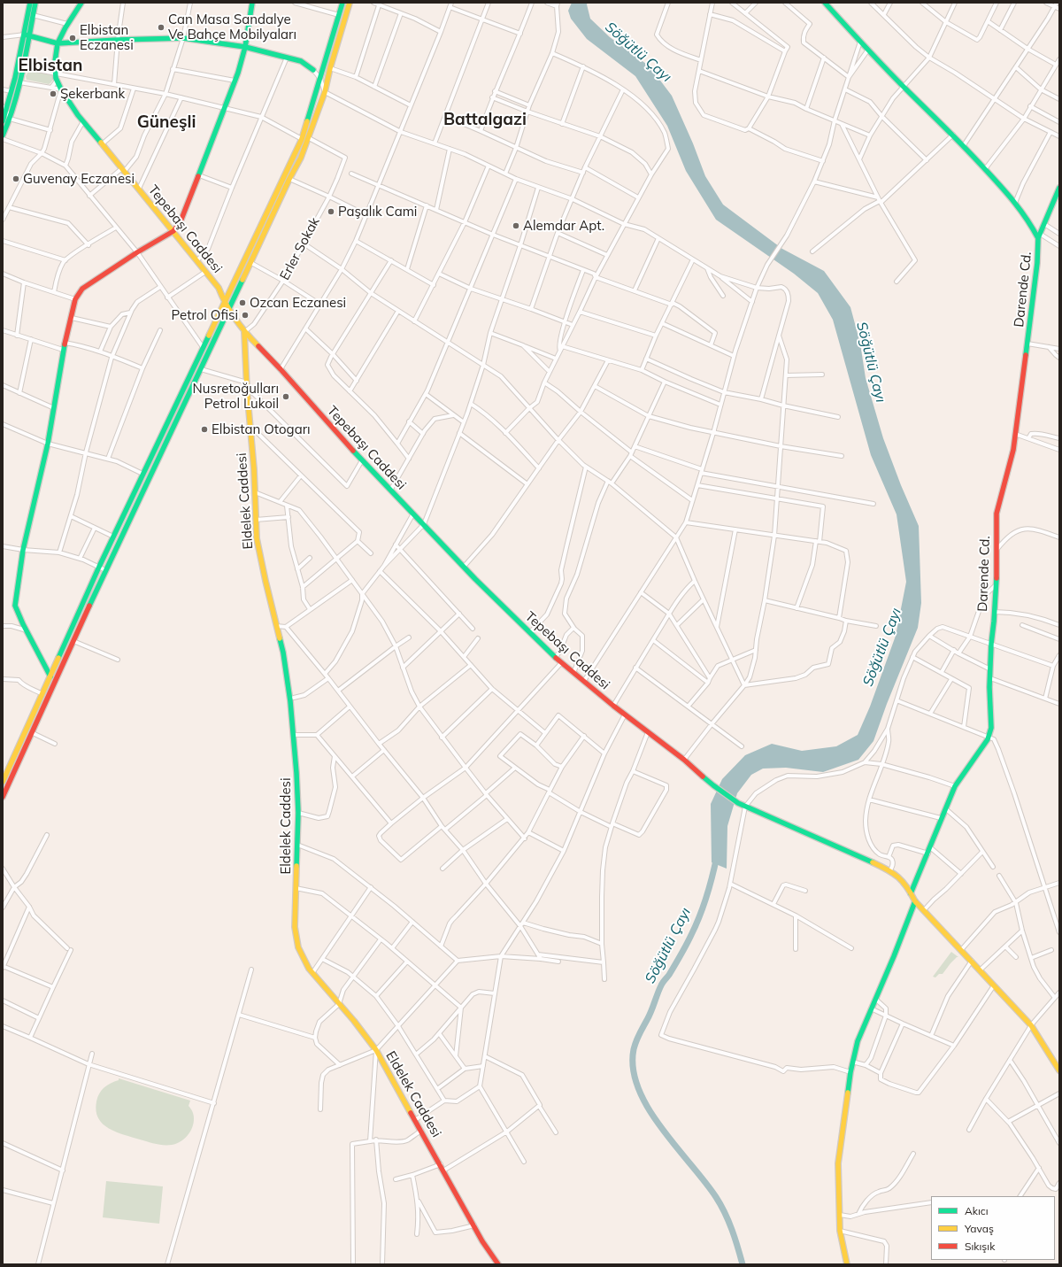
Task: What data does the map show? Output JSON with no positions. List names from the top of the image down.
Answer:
{
  "streets": {
    "street": [
      "Tepebaşı Caddesi",
      "Erler Sokak",
      "Darende Cd.",
      "Eldelek Caddesi"
    ]
  },
  "crossings": [
    ["Tepebaşı Caddesi", "Erler Sokak"],
    ["Tepebaşı Caddesi", "Darende Cd."],
    ["Tepebaşı Caddesi", "Eldelek Caddesi"],
    ["Erler Sokak", "Eldelek Caddesi"]
  ],
  "districts": ["Elbistan", "Battalgazi", "Güneşli"],
  "water": ["Söğütlü Çayı"],
  "places": [
    "Can Masa Sandalye Ve Bahçe Mobilyaları",
    "Elbistan Eczanesi",
    "Şekerbank",
    "Guvenay Eczanesi",
    "Paşalık Cami",
    "Alemdar Apt.",
    "Ozcan Eczanesi",
    "Petrol Ofisi",
    "Nusretoğulları Petrol Lukoil",
    "Elbistan Otogarı"
  ],
  "legend": ["Akıcı", "Yavaş", "Sıkışık"]
}
